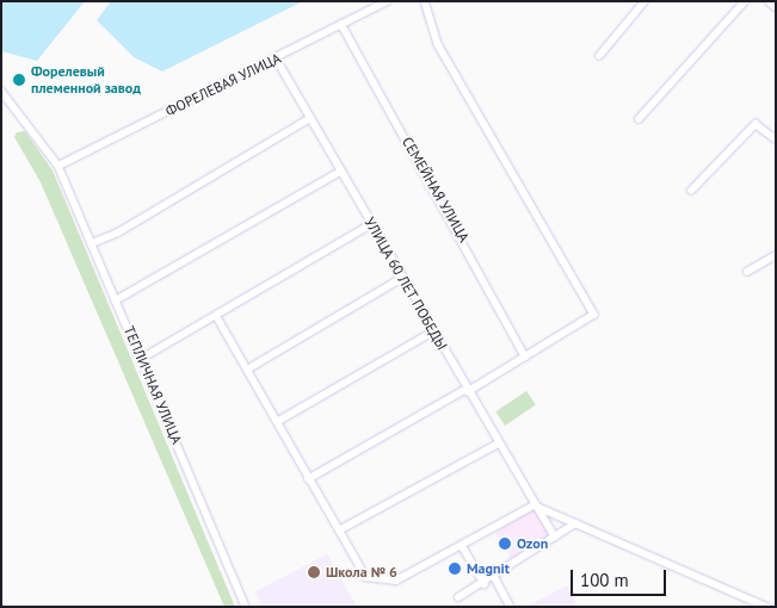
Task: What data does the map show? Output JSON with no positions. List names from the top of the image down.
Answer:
{
  "streets": {
    "street": [
      "ФОРЕЛЕВАЯ УЛИЦА",
      "СЕМЕЙНАЯ УЛИЦА",
      "УЛИЦА 60 ЛЕТ ПОБЕДЫ",
      "ТЕПЛИЧНАЯ УЛИЦА"
    ]
  },
  "crossings": [
    ["ФОРЕЛЕВАЯ УЛИЦА", "СЕМЕЙНАЯ УЛИЦА"],
    ["ФОРЕЛЕВАЯ УЛИЦА", "УЛИЦА 60 ЛЕТ ПОБЕДЫ"],
    ["ФОРЕЛЕВАЯ УЛИЦА", "ТЕПЛИЧНАЯ УЛИЦА"]
  ],
  "places": [
    "Форелевый племенной завод",
    "Ozon",
    "Magnit",
    "Школа № 6"
  ],
  "scale_bar": "100 m"
}
